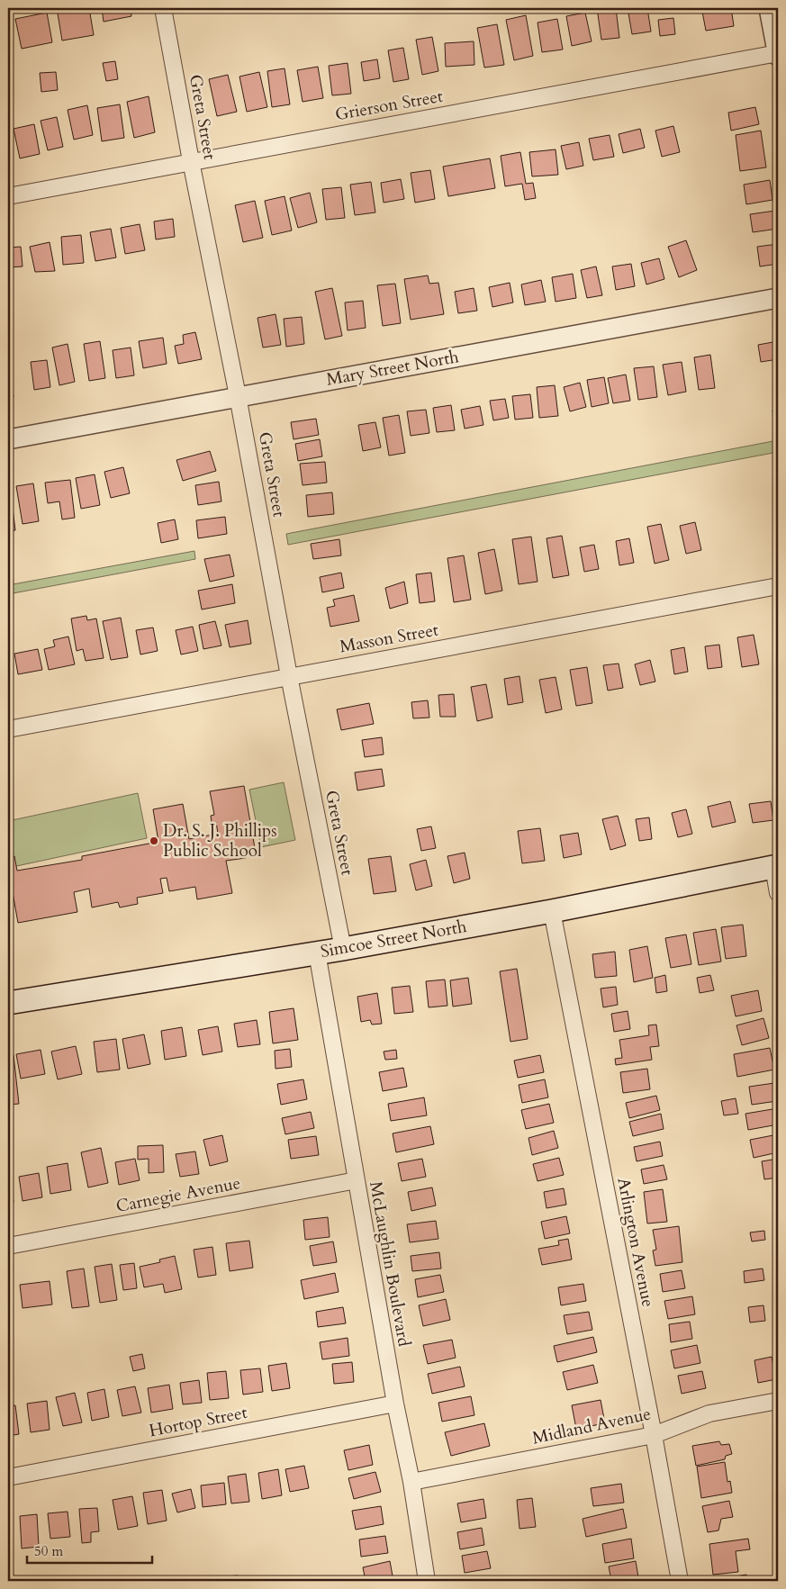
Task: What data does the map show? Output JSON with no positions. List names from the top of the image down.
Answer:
{
  "streets": {
    "main road": ["Simcoe Street North"],
    "street": [
      "Grierson Street",
      "Greta Street",
      "Mary Street North",
      "Masson Street",
      "Carnegie Avenue",
      "Arlington Avenue",
      "McLaughlin Boulevard",
      "Hortop Street",
      "Midland Avenue"
    ]
  },
  "crossings": [
    ["Grierson Street", "Greta Street"],
    ["Greta Street", "Mary Street North"],
    ["Greta Street", "Masson Street"],
    ["Greta Street", "Simcoe Street North"],
    ["Simcoe Street North", "Arlington Avenue"],
    ["Simcoe Street North", "McLaughlin Boulevard"],
    ["Carnegie Avenue", "McLaughlin Boulevard"],
    ["Arlington Avenue", "Midland Avenue"],
    ["McLaughlin Boulevard", "Hortop Street"],
    ["McLaughlin Boulevard", "Midland Avenue"]
  ],
  "places": ["Dr. S. J. Phillips Public School"],
  "scale_bar": "50 m"
}
